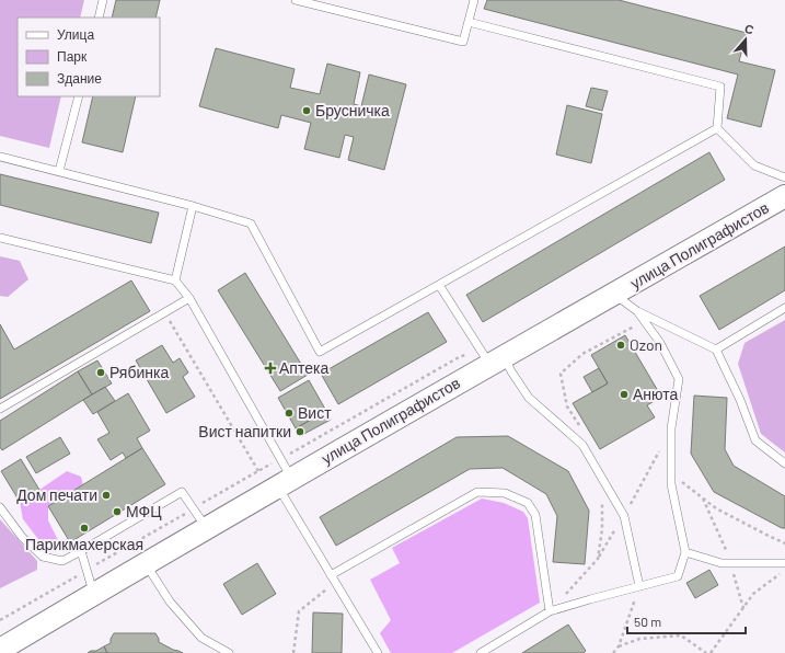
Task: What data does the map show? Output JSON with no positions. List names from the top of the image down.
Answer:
{
  "streets": {
    "street": ["улица Полиграфистов"]
  },
  "places": {
    "other": [
      "Брусничка",
      "Ozon",
      "Рябинка",
      "Анюта",
      "Вист",
      "Вист напитки",
      "Дом печати",
      "МФЦ",
      "Парикмахерская"
    ],
    "health": ["Аптека"]
  },
  "legend": ["Улица", "Парк", "Здание"],
  "scale_bar": "50 m",
  "north": "top"
}
